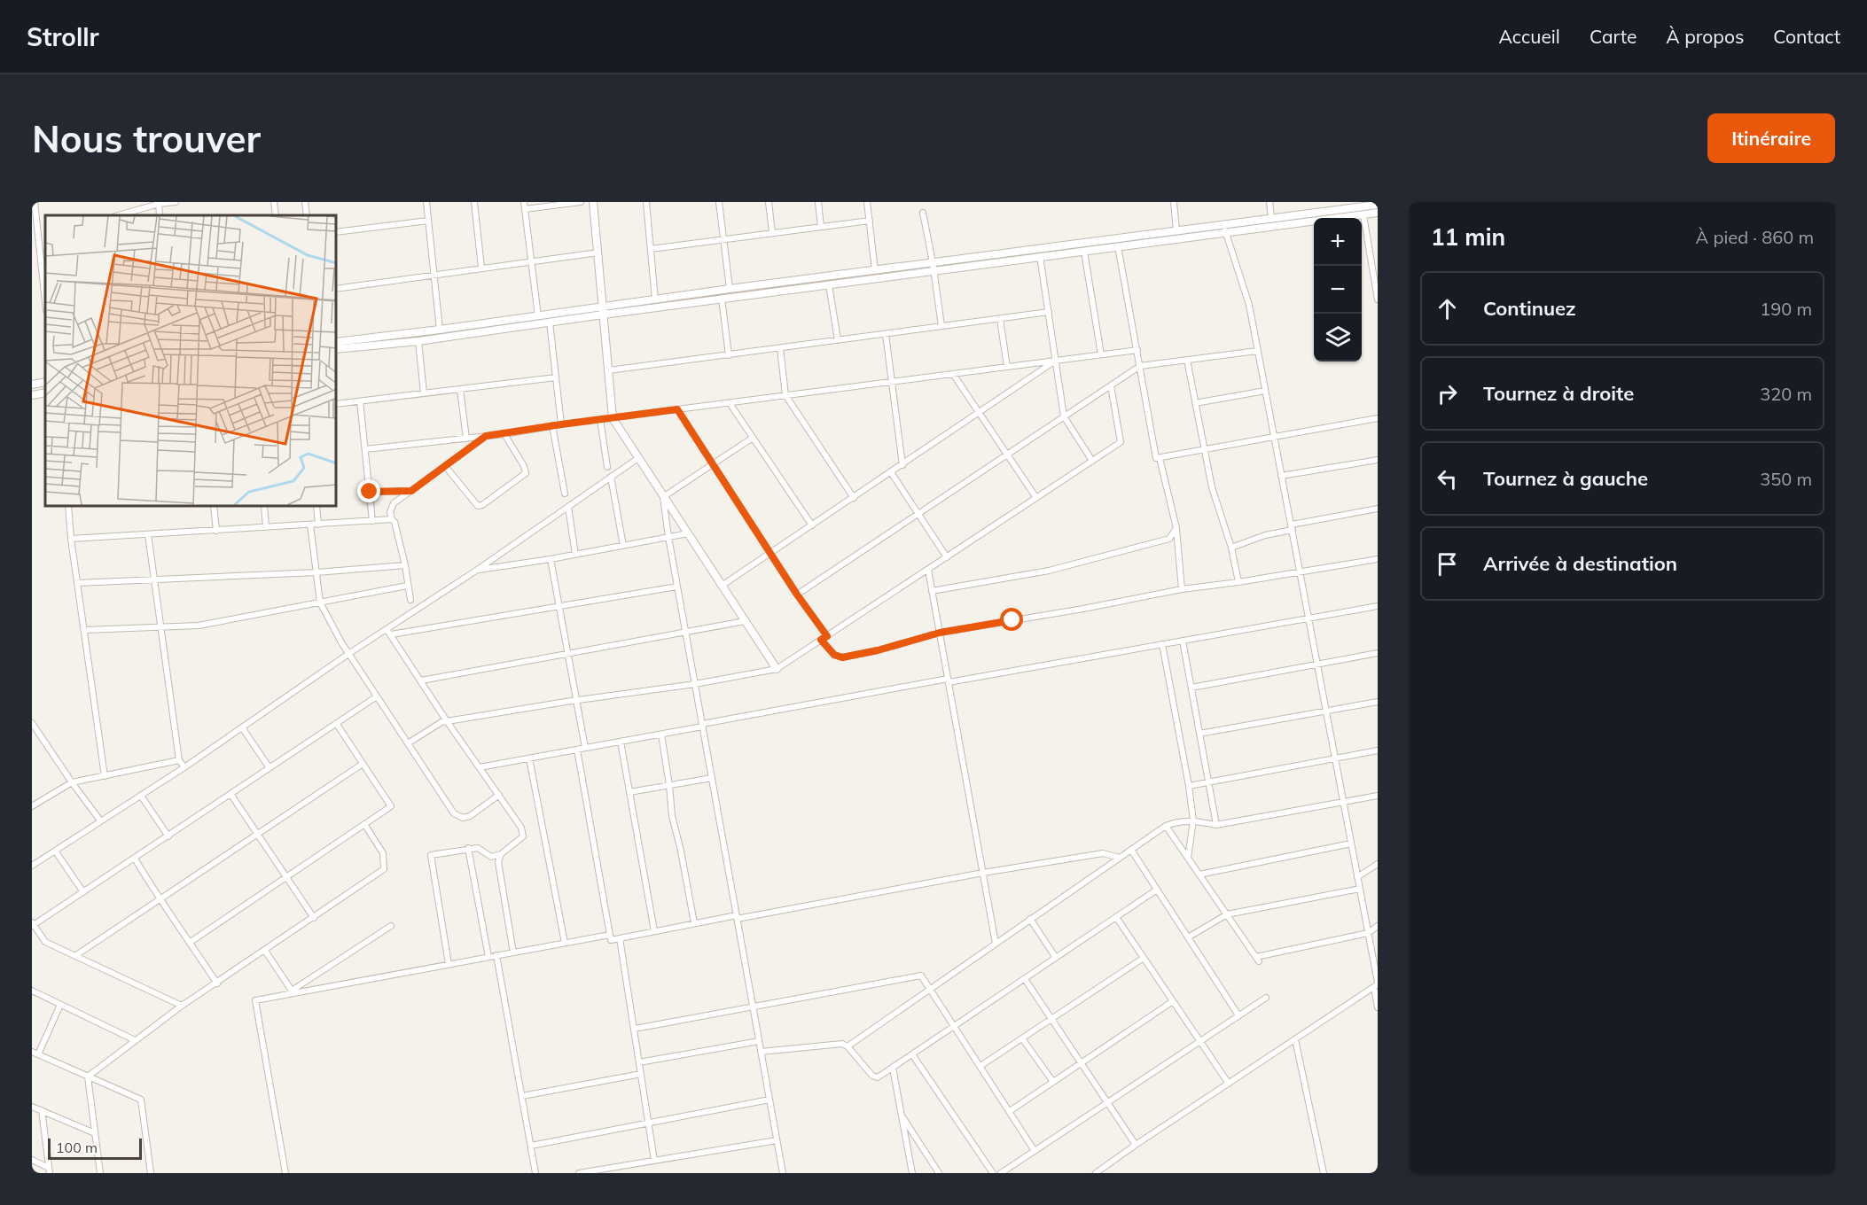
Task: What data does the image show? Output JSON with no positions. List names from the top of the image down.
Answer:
{
  "scale_bar": "100 m",
  "page": {
    "header": "Strollr",
    "nav": [
      "Accueil",
      "Carte",
      "À propos",
      "Contact"
    ],
    "buttons": "Itinéraire",
    "title": "Nous trouver",
    "heading": ["11 min", "À pied · 860 m"],
    "map_buttons": ["+", "−"],
    "list": [
      ["Continuez", "190 m"],
      ["Tournez à droite", "320 m"],
      ["Tournez à gauche", "350 m"],
      "Arrivée à destination"
    ],
    "scale": "100 m"
  }
}
